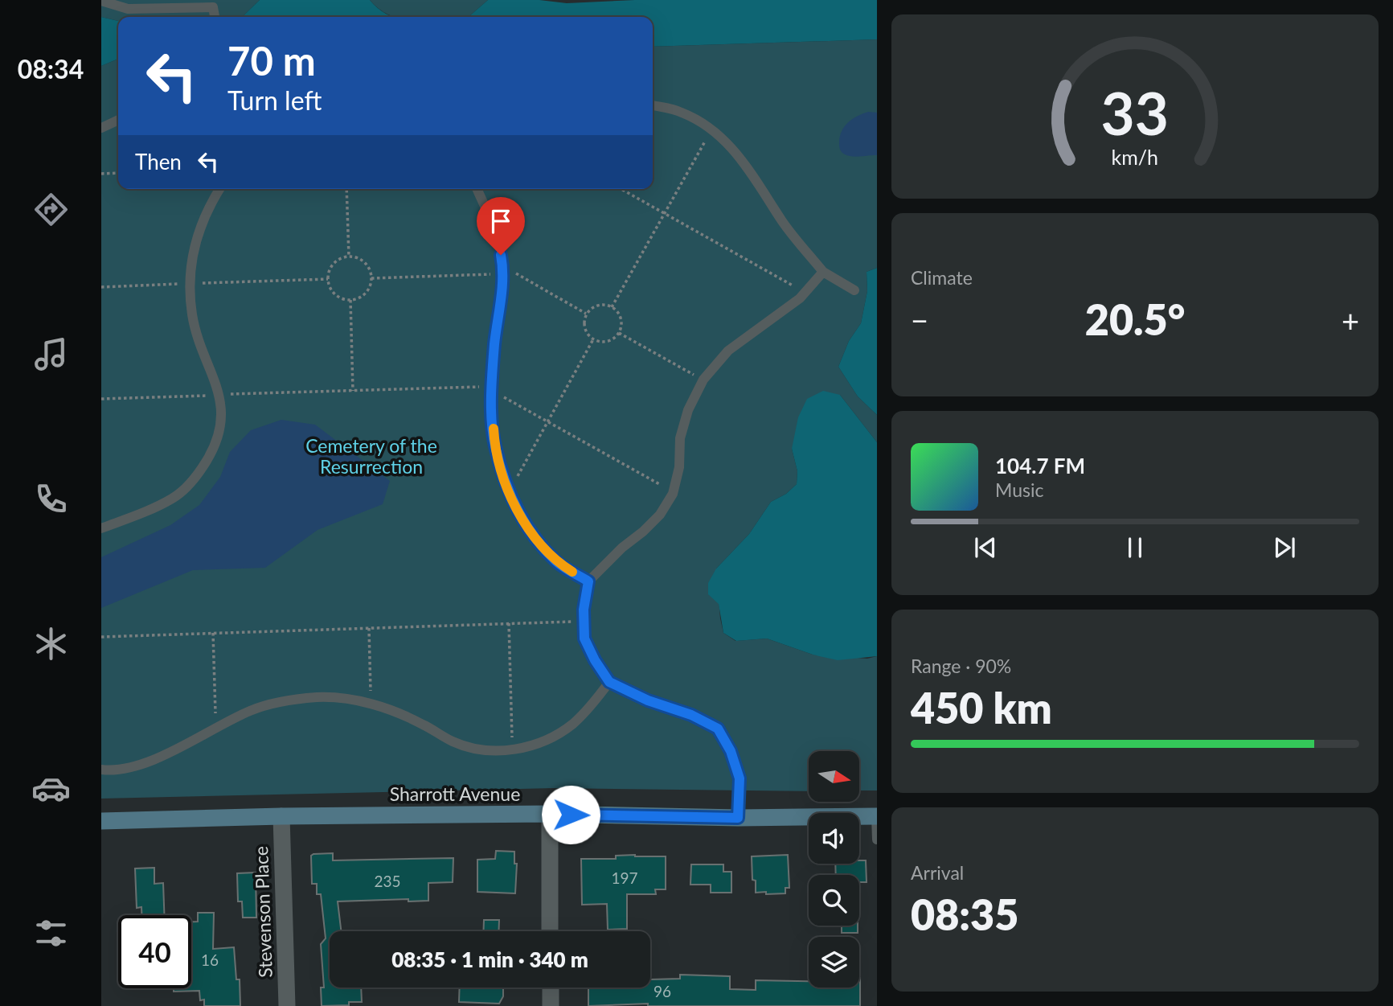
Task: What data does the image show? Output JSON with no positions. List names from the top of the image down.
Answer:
{
  "streets": {
    "street": ["Sharrott Avenue", "Stevenson Place"]
  },
  "crossings": [
    ["Sharrott Avenue", "Stevenson Place"]
  ],
  "parks": ["Cemetery of the Resurrection"],
  "house_numbers": [
    "197",
    "235",
    "16",
    "96"
  ],
  "north": "right",
  "page": {
    "tabs": "08:34",
    "turn": ["70 m", "Turn left"],
    "then": "Then",
    "tile": [
      "Climate",
      ["Range · 90%", "450 km"],
      ["Arrival", "08:35"]
    ],
    "heat": ["−", "20.5°", "+"],
    "song": ["104.7 FM", "Music"],
    "limit": "40",
    "trip": "08:35 · 1 min · 340 m",
    "gauge": ["33", "km/h"]
  }
}
